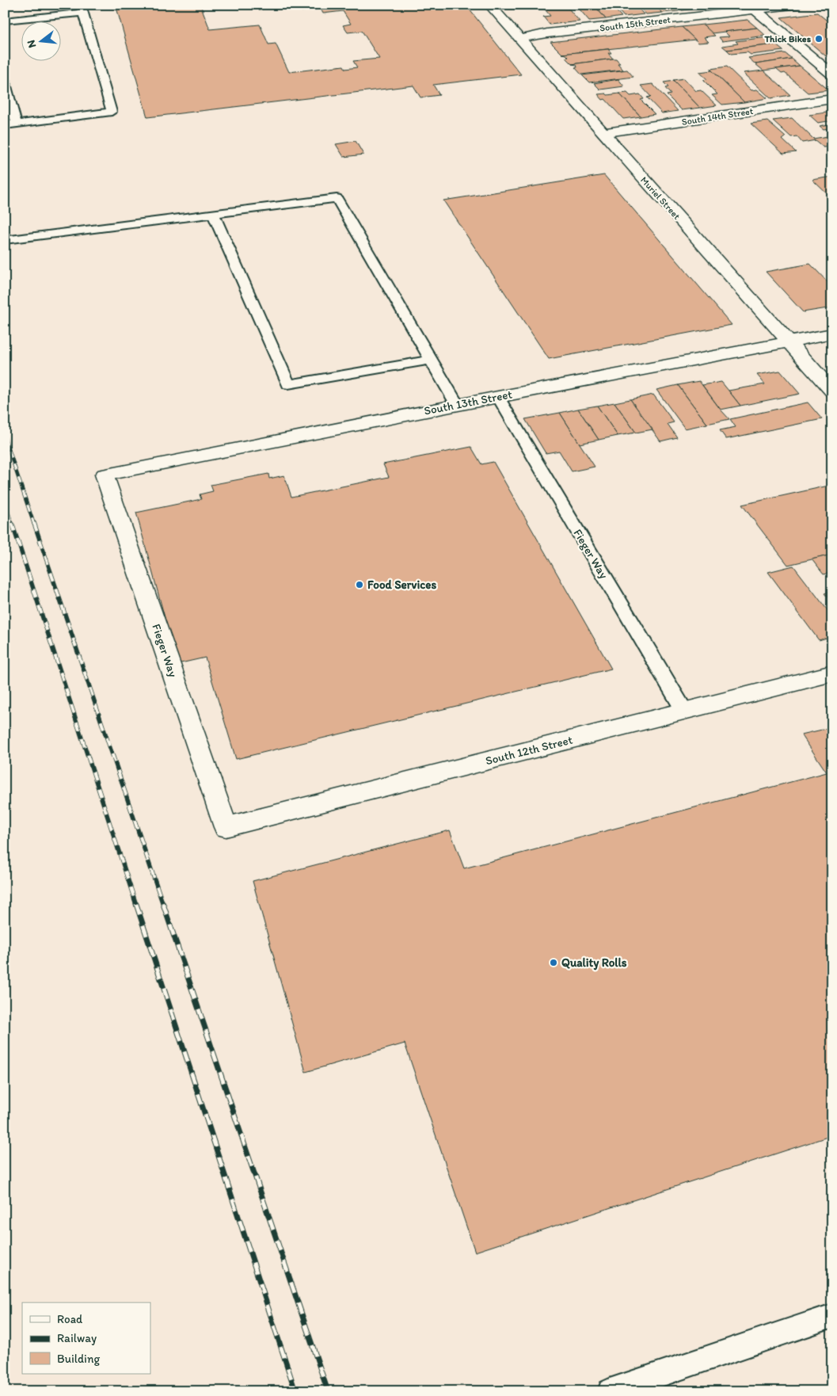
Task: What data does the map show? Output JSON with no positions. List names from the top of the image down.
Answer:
{
  "streets": {
    "street": [
      "South 15th Street",
      "South 14th Street",
      "Muriel Street",
      "South 13th Street",
      "Fieger Way",
      "South 12th Street"
    ]
  },
  "crossings": [
    ["South 15th Street", "Muriel Street"],
    ["South 14th Street", "Muriel Street"],
    ["Muriel Street", "South 13th Street"],
    ["South 13th Street", "Fieger Way"],
    ["Fieger Way", "South 12th Street"]
  ],
  "places": ["Thick Bikes", "Food Services", "Quality Rolls"],
  "legend": ["Road", "Railway", "Building"],
  "north": "left"
}
